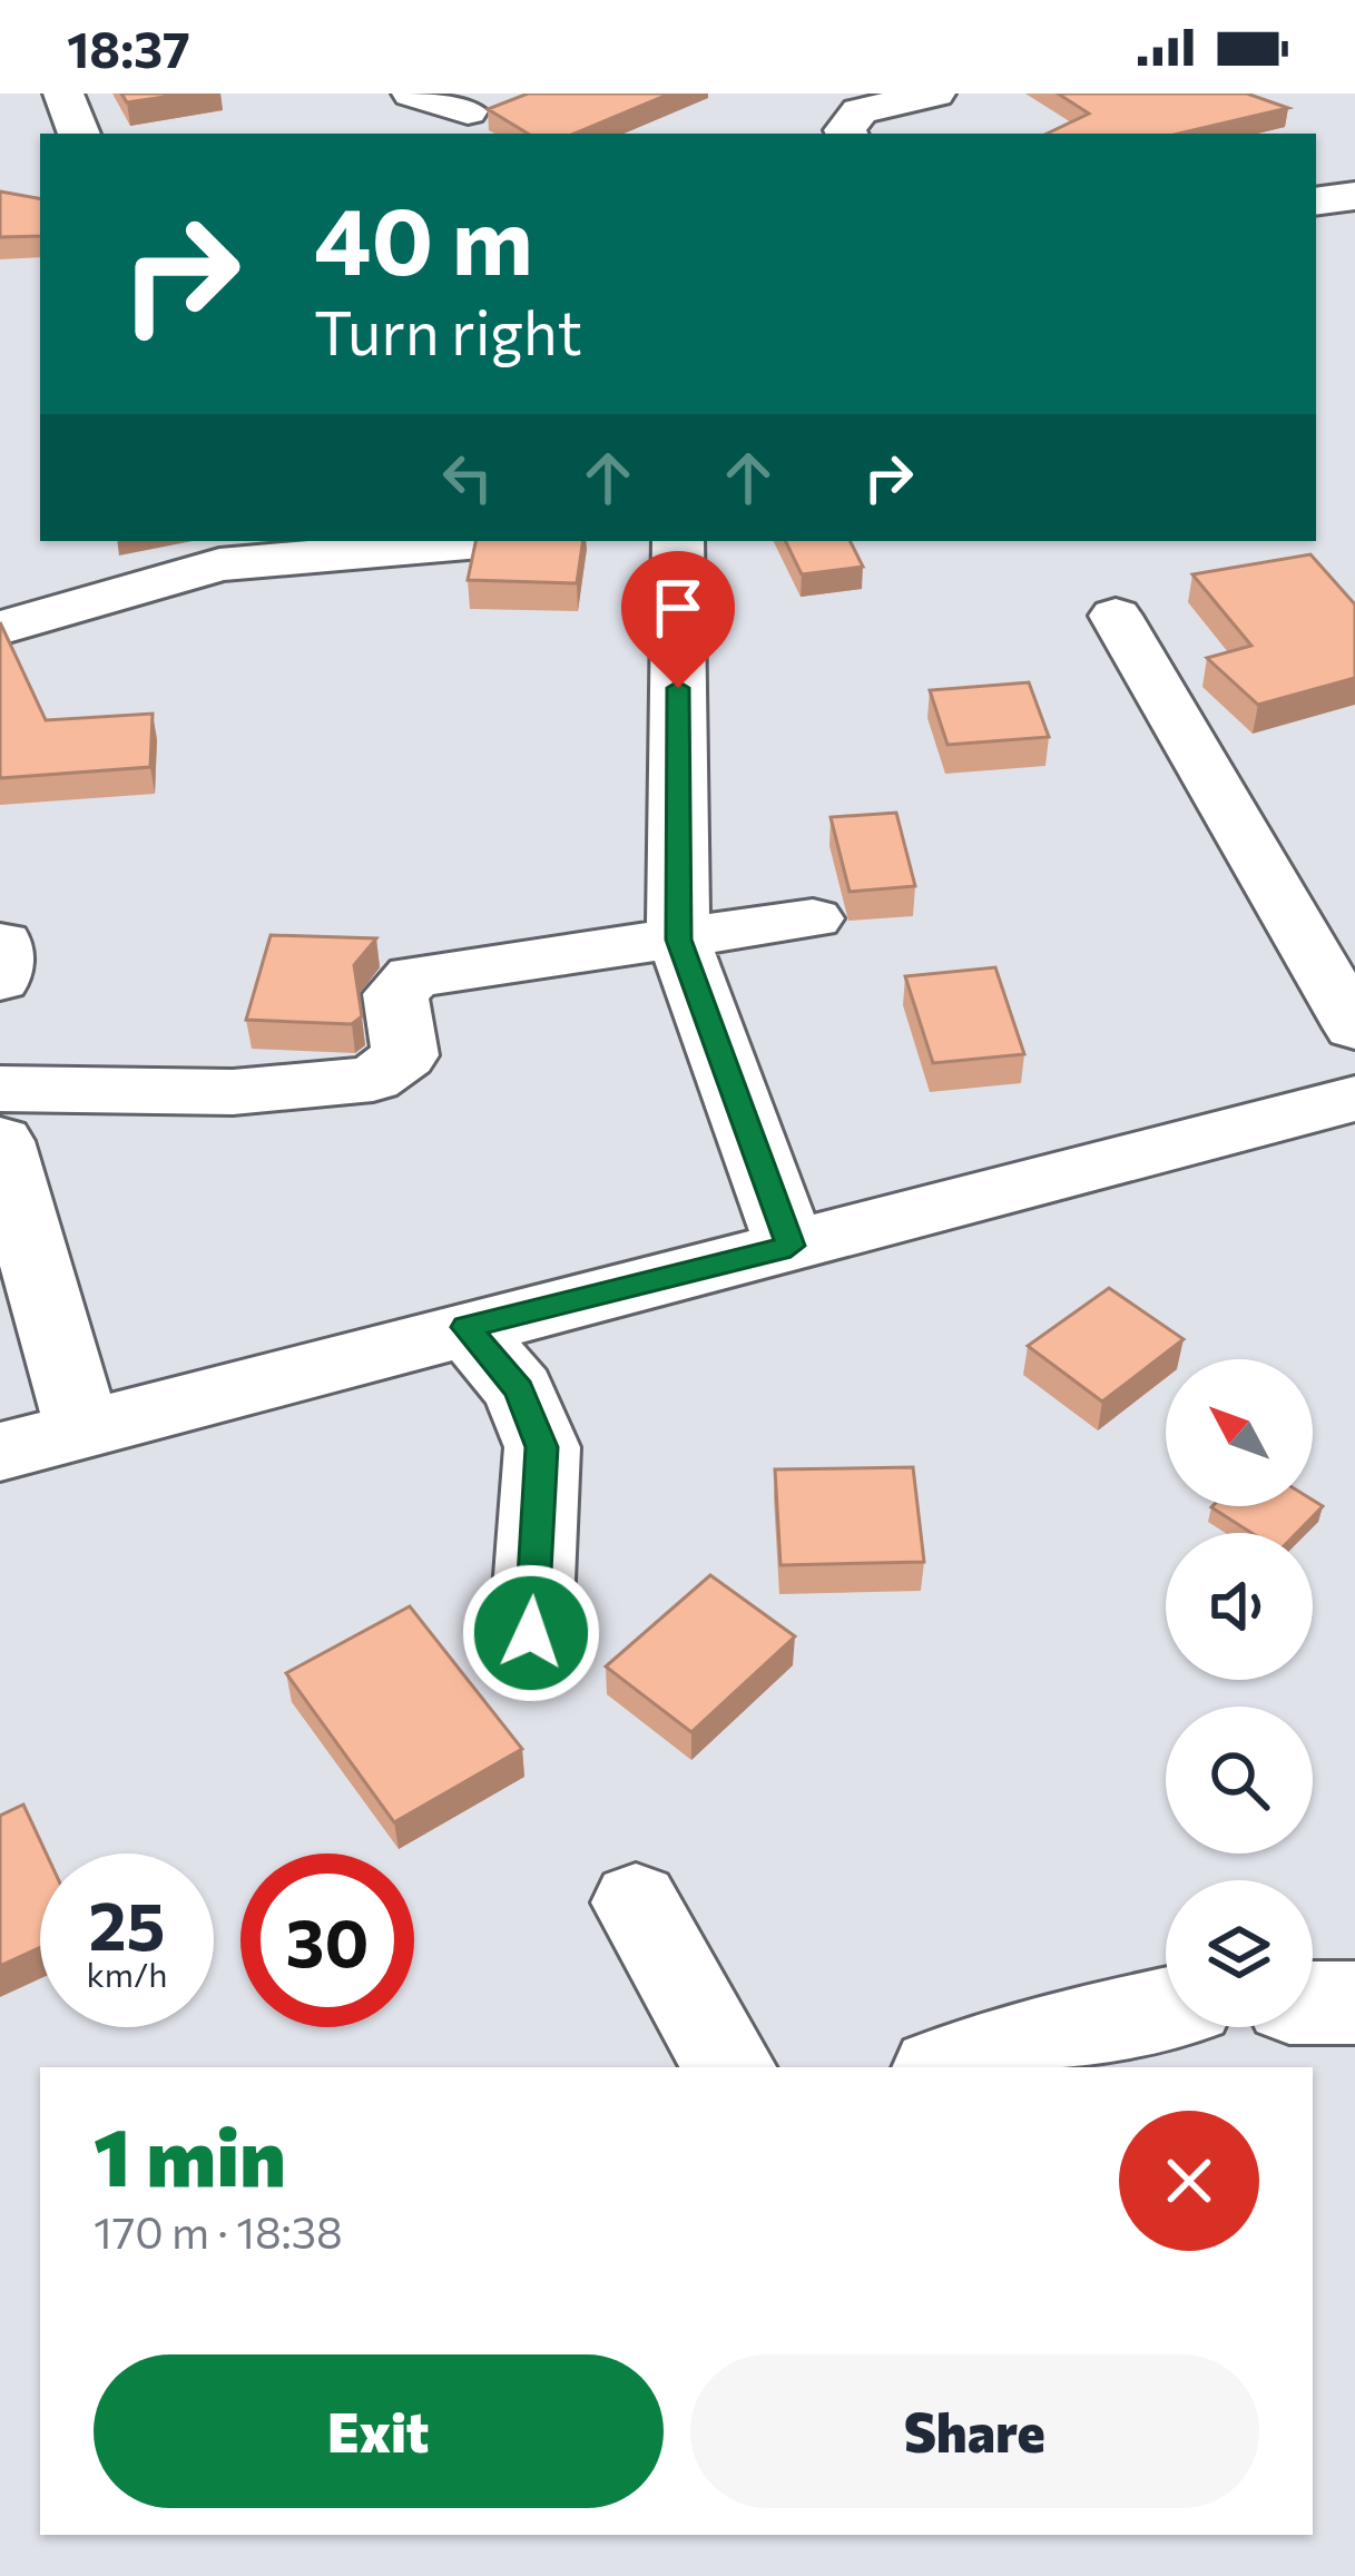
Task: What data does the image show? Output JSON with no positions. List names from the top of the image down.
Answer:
{
  "north": "top left",
  "page": {
    "status": "18:37",
    "turn": ["40 m", "Turn right"],
    "speed": "25 km/h",
    "limit": "30",
    "heading": ["1 min", "170 m · 18:38"],
    "buttons": ["Exit", "Share"]
  }
}
